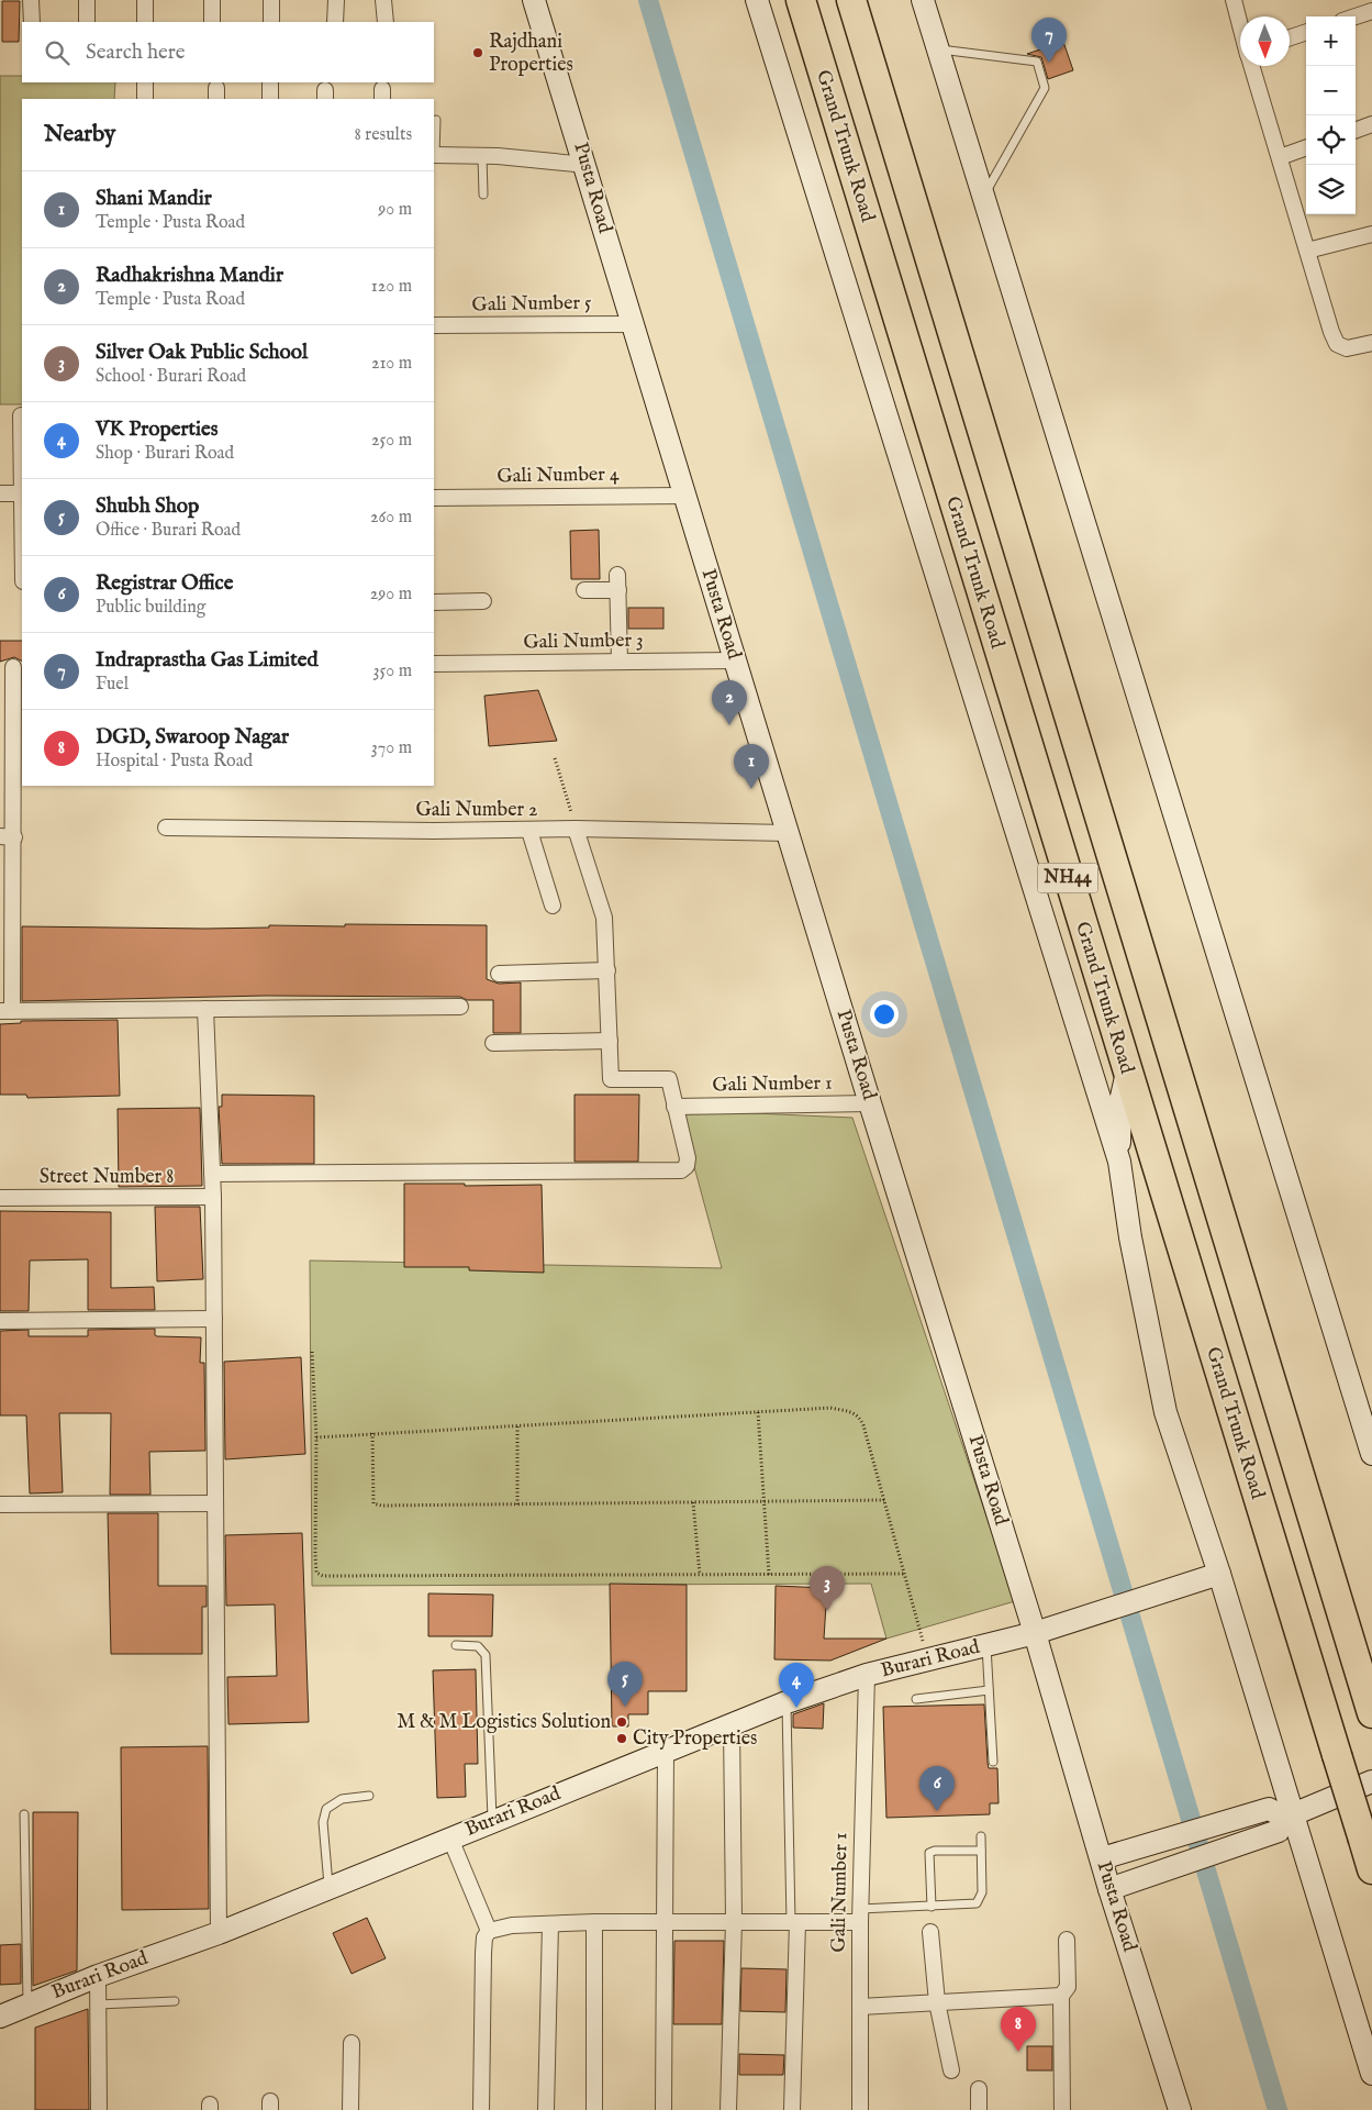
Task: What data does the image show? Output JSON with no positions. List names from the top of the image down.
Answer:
{
  "streets": {
    "highway": ["Grand Trunk Road", "NH44"],
    "main road": ["Pusta Road", "Burari Road"],
    "street": [
      "Gali Number 5",
      "Gali Number 4",
      "Gali Number 3",
      "Gali Number 2",
      "Gali Number 1",
      "Street Number 8"
    ]
  },
  "crossings": [
    ["Pusta Road", "Gali Number 5"],
    ["Pusta Road", "Gali Number 4"],
    ["Pusta Road", "Gali Number 3"],
    ["Pusta Road", "Gali Number 2"],
    ["Pusta Road", "Gali Number 1"],
    ["Pusta Road", "Burari Road"],
    ["Gali Number 1", "Burari Road"]
  ],
  "places": ["Rajdhani Properties", "M & M Logistics Solution", "City Properties"],
  "north": "bottom",
  "page": {
    "map_buttons": ["+", "−"],
    "pins": [
      "7",
      "2",
      "1",
      "3",
      "5",
      "4",
      "6",
      "8"
    ],
    "search": "Search here",
    "heading": ["Nearby", "8 results"],
    "list": [
      {
        "mark": "1",
        "name": "Shani Mandir",
        "note": "Temple · Pusta Road",
        "value": "90 m"
      },
      {
        "mark": "2",
        "name": "Radhakrishna Mandir",
        "note": "Temple · Pusta Road",
        "value": "120 m"
      },
      {
        "mark": "3",
        "name": "Silver Oak Public School",
        "note": "School · Burari Road",
        "value": "210 m"
      },
      {
        "mark": "4",
        "name": "VK Properties",
        "note": "Shop · Burari Road",
        "value": "250 m"
      },
      {
        "mark": "5",
        "name": "Shubh Shop",
        "note": "Office · Burari Road",
        "value": "260 m"
      },
      {
        "mark": "6",
        "name": "Registrar Office",
        "note": "Public building",
        "value": "290 m"
      },
      {
        "mark": "7",
        "name": "Indraprastha Gas Limited",
        "note": "Fuel",
        "value": "350 m"
      },
      {
        "mark": "8",
        "name": "DGD, Swaroop Nagar",
        "note": "Hospital · Pusta Road",
        "value": "370 m"
      }
    ]
  }
}
